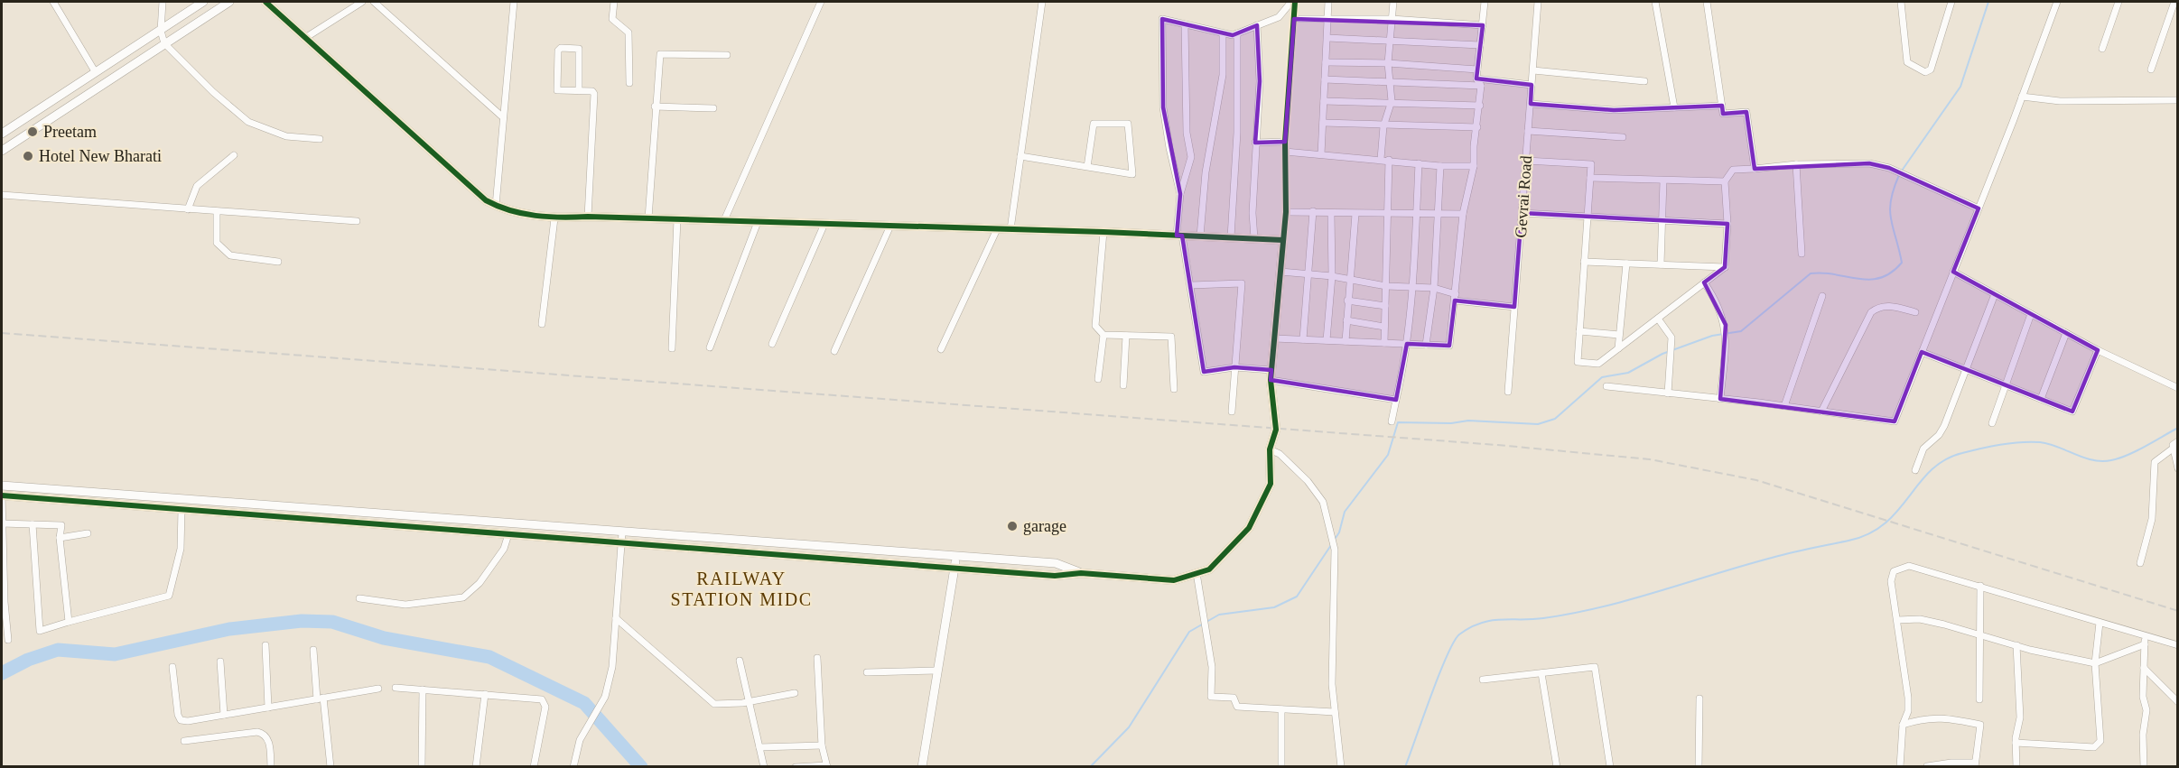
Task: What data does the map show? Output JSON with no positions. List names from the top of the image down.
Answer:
{
  "streets": {
    "street": ["Gevrai Road"]
  },
  "districts": ["RAILWAY STATION MIDC"],
  "places": ["Preetam", "Hotel New Bharati", "garage"]
}
